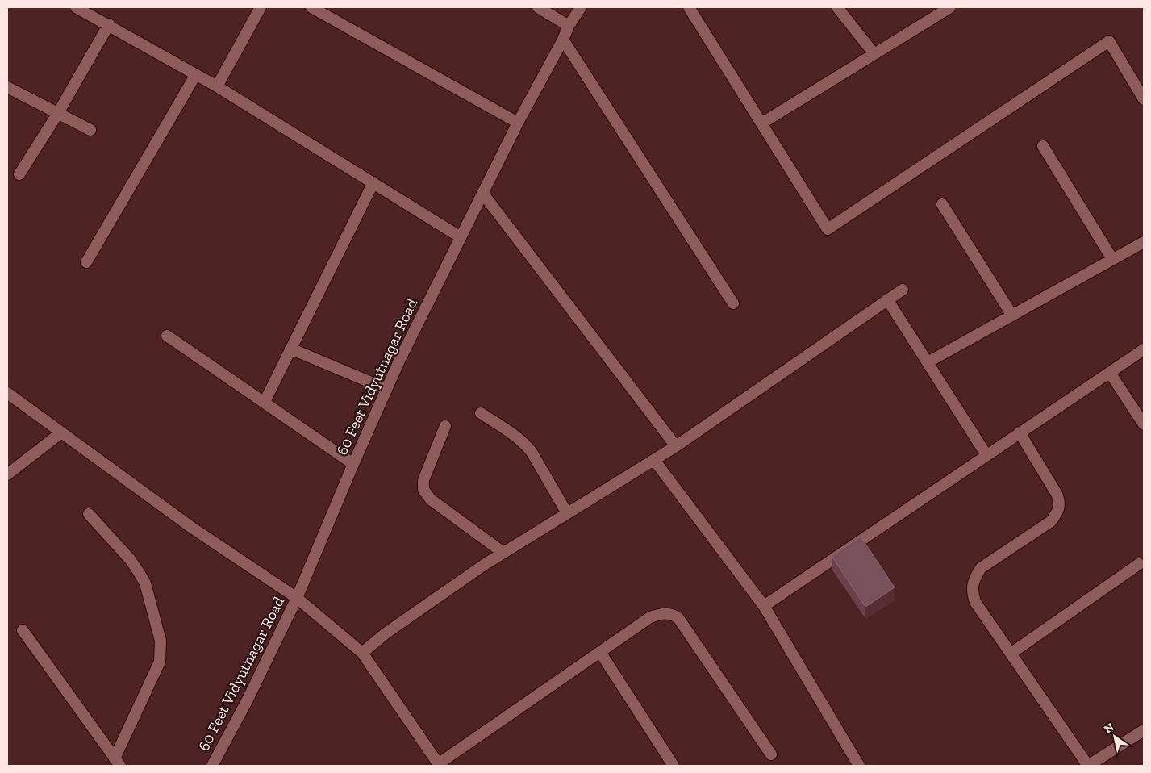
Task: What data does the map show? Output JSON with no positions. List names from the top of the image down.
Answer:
{
  "streets": {
    "street": ["60 Feet Vidyutnagar Road"]
  },
  "north": "top left"
}
